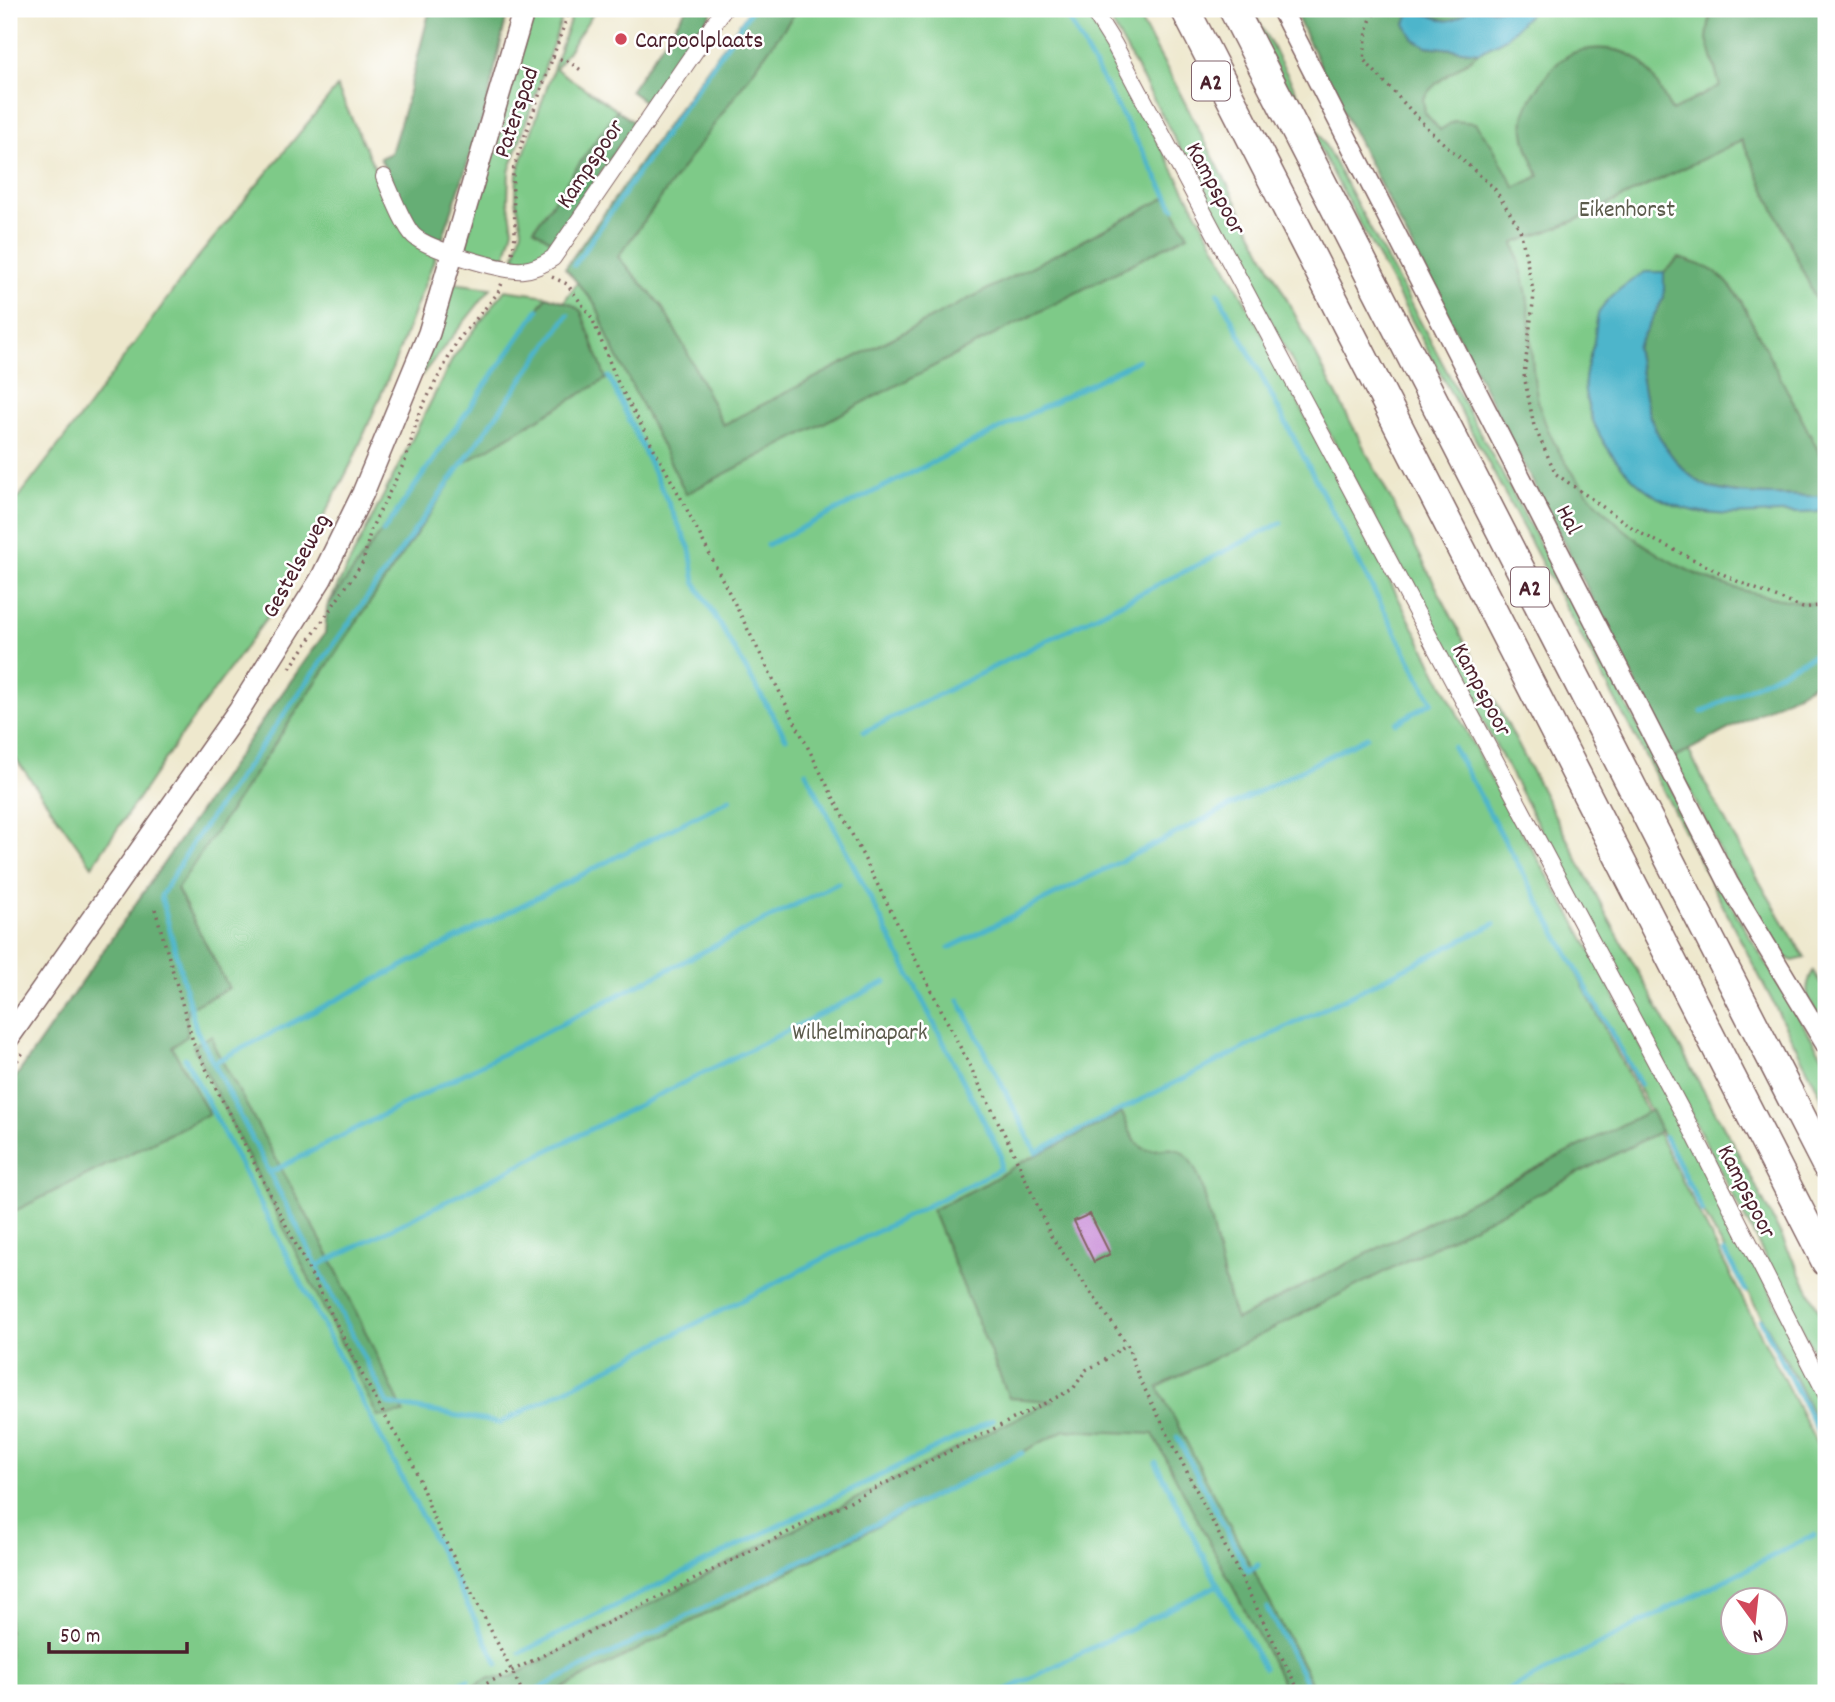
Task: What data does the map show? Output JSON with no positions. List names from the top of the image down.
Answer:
{
  "streets": {
    "highway": ["A2"],
    "main road": ["Gestelseweg"],
    "street": ["Kampspoor", "Hal"],
    "path": ["Paterspad"]
  },
  "parks": ["Eikenhorst", "Wilhelminapark"],
  "places": ["Carpoolplaats"],
  "scale_bar": "50 m",
  "north": "bottom"
}
